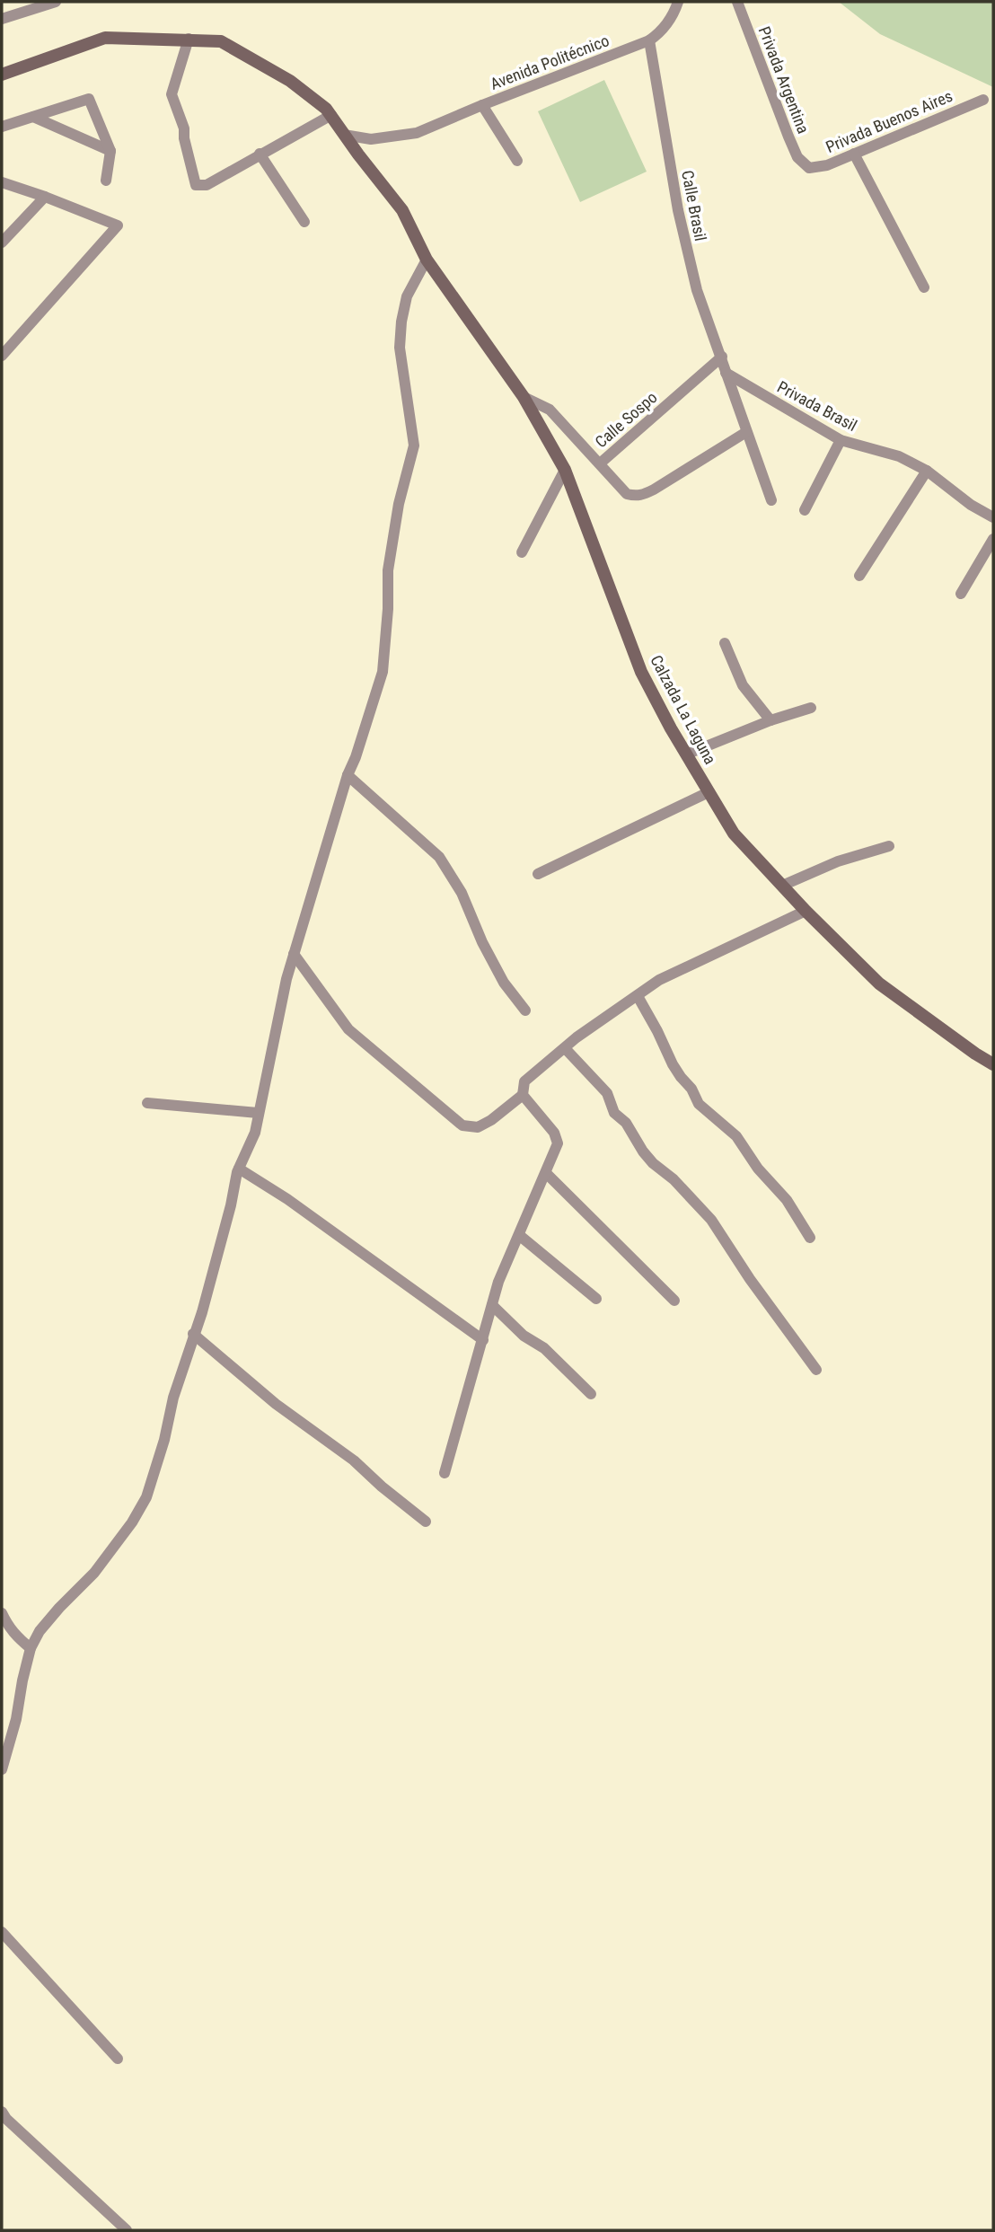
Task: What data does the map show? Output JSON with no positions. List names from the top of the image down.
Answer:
{
  "streets": {
    "street": [
      "Avenida Politécnico",
      "Privada Argentina",
      "Privada Buenos Aires",
      "Calle Brasil",
      "Privada Brasil",
      "Calle Sospo",
      "Calzada La Laguna"
    ]
  },
  "crossings": [
    ["Avenida Politécnico", "Calle Brasil"],
    ["Avenida Politécnico", "Calzada La Laguna"],
    ["Privada Argentina", "Privada Buenos Aires"],
    ["Calle Brasil", "Privada Brasil"],
    ["Calle Brasil", "Calle Sospo"],
    ["Calle Sospo", "Calzada La Laguna"]
  ]
}
